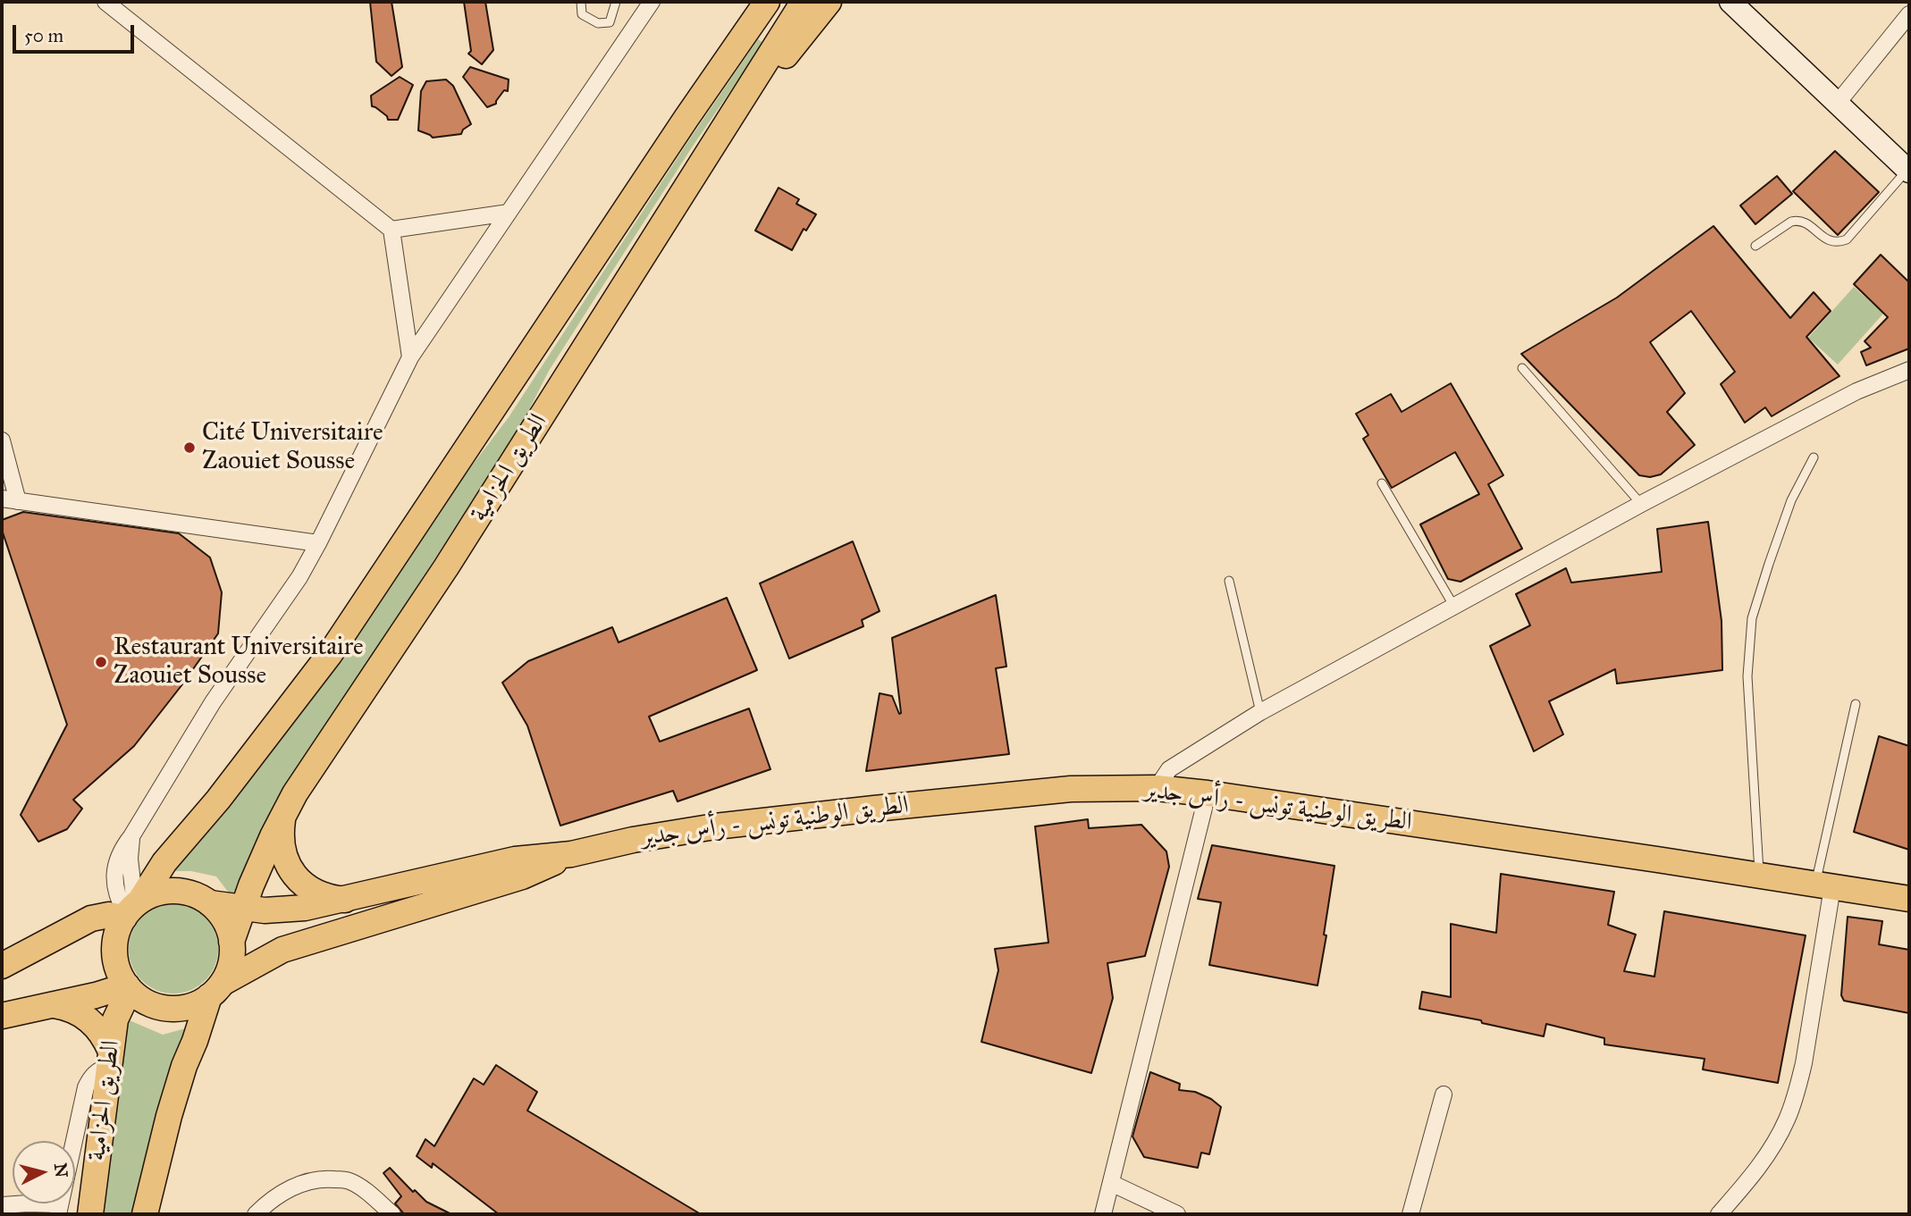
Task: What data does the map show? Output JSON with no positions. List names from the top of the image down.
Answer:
{
  "streets": {
    "main road": ["الطريق الحزامية", "الطريق الوطنية تونس - رأس جدير"]
  },
  "crossings": [
    ["الطريق الحزامية", "الطريق الوطنية تونس - رأس جدير"]
  ],
  "places": ["Cité Universitaire Zaouiet Sousse", "Restaurant Universitaire Zaouiet Sousse"],
  "scale_bar": "50 m",
  "north": "right"
}
